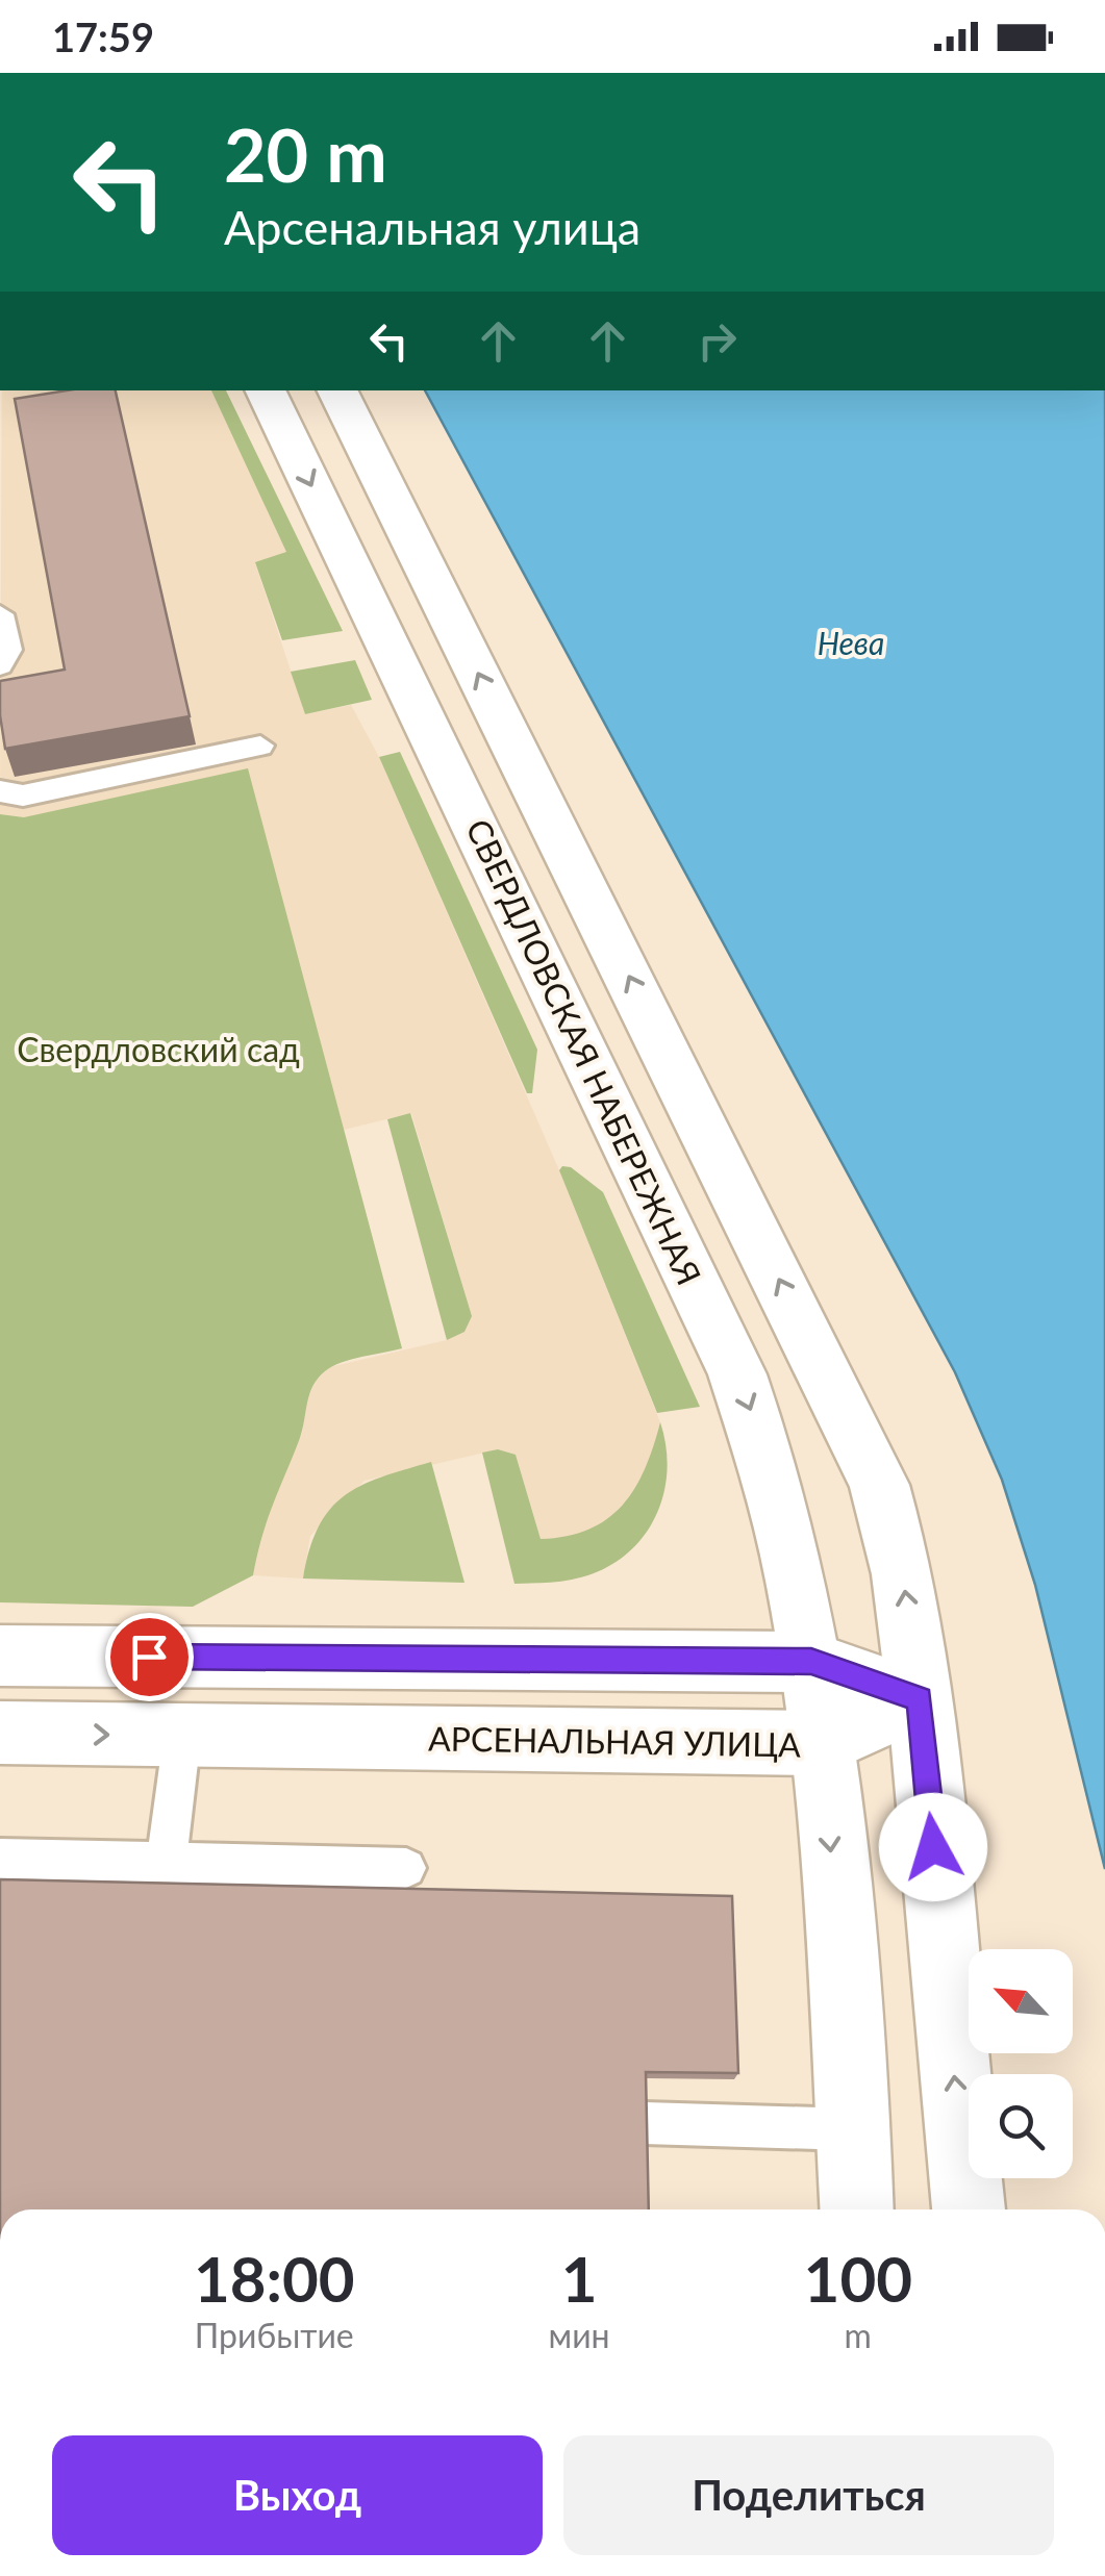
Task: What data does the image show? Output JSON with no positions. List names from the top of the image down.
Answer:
{
  "streets": {
    "main road": ["СВЕРДЛОВСКАЯ НАБЕРЕЖНАЯ", "АРСЕНАЛЬНАЯ УЛИЦА"]
  },
  "crossings": [
    ["СВЕРДЛОВСКАЯ НАБЕРЕЖНАЯ", "АРСЕНАЛЬНАЯ УЛИЦА"]
  ],
  "water": ["Нева"],
  "parks": ["Свердловский сад"],
  "north": "top left",
  "page": {
    "status": "17:59",
    "turn": ["20 m", "Арсенальная улица"],
    "eta": [
      "18:00",
      "Прибытие",
      "1",
      "мин",
      "100",
      "m"
    ],
    "buttons": ["Выход", "Поделиться"]
  }
}
